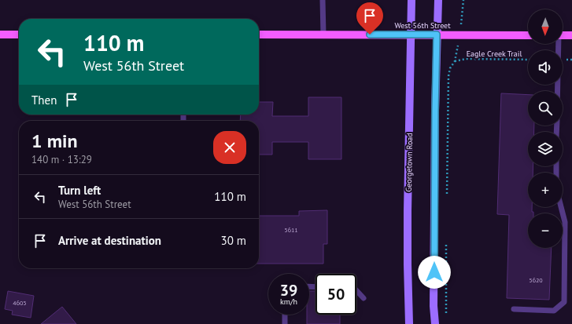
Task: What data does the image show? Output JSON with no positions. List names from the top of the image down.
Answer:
{
  "streets": {
    "main road": ["West 56th Street", "Georgetown Road"],
    "path": ["Eagle Creek Trail"]
  },
  "crossings": [
    ["West 56th Street", "Georgetown Road"]
  ],
  "house_numbers": ["5611", "5620", "4605"],
  "north": "bottom",
  "page": {
    "map_buttons": ["+", "−"],
    "turn": ["110 m", "West 56th Street"],
    "then": "Then",
    "heading": ["1 min", "140 m · 13:29"],
    "list": [
      {
        "name": "Turn left",
        "note": "West 56th Street",
        "value": "110 m"
      },
      {
        "name": "Arrive at destination",
        "value": "30 m"
      }
    ],
    "speed": "39 km/h",
    "limit": "50"
  }
}
